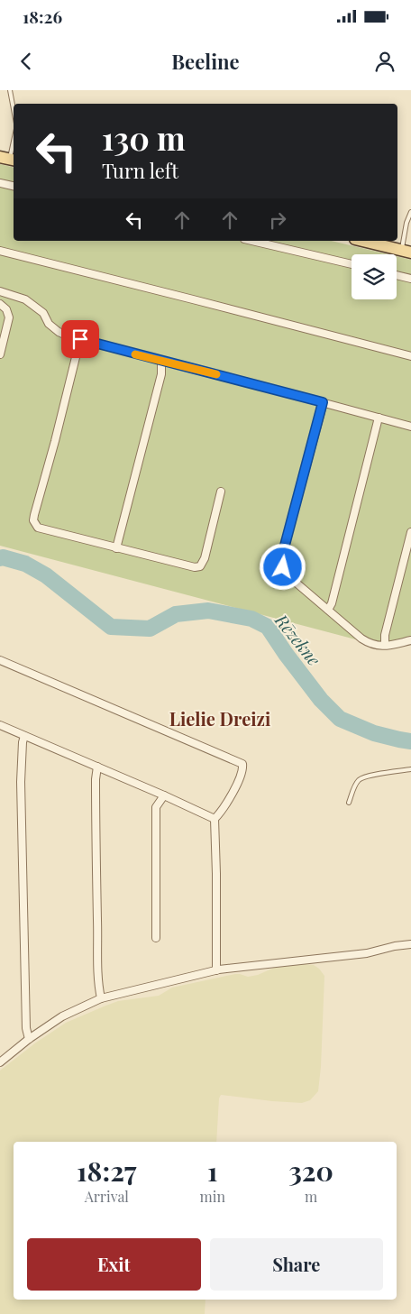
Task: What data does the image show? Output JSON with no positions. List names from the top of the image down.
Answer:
{
  "districts": ["Lielie Dreizi"],
  "water": ["Rēzekne"],
  "page": {
    "status": "18:26",
    "header": "Beeline",
    "turn": ["130 m", "Turn left"],
    "eta": [
      "18:27",
      "Arrival",
      "1",
      "min",
      "320",
      "m"
    ],
    "buttons": ["Exit", "Share"]
  }
}
